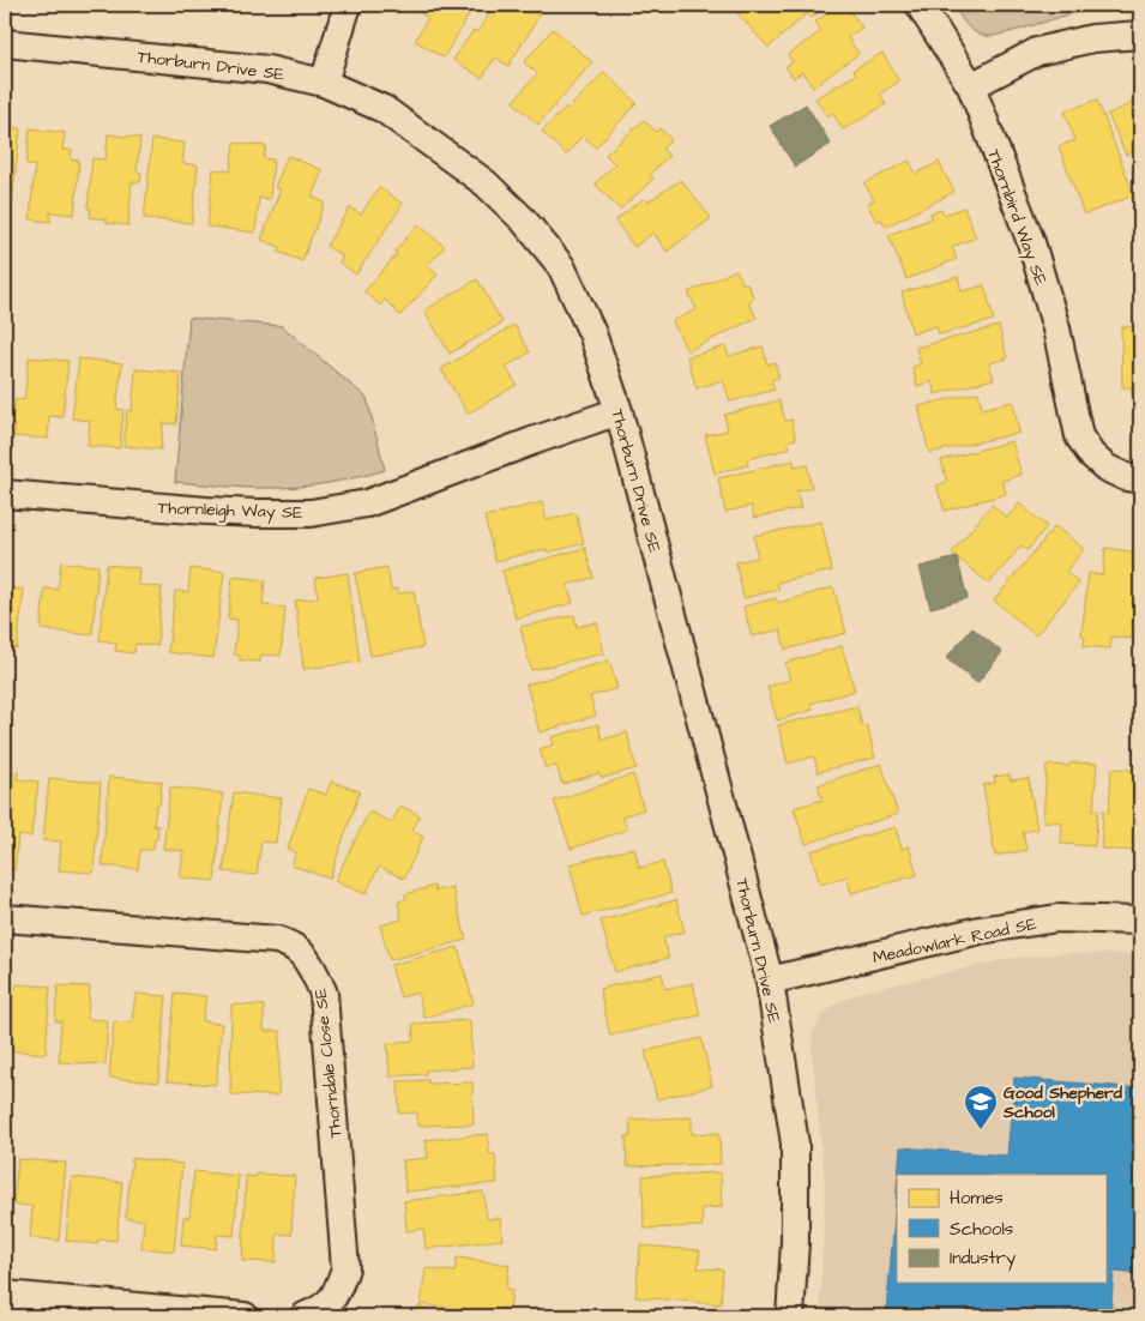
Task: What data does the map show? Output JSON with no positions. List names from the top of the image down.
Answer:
{
  "streets": {
    "street": [
      "Thorburn Drive SE",
      "Thornbird Way SE",
      "Thornleigh Way SE",
      "Meadowlark Road SE",
      "Thorndale Close SE"
    ]
  },
  "crossings": [
    ["Thorburn Drive SE", "Thornleigh Way SE"],
    ["Thorburn Drive SE", "Meadowlark Road SE"]
  ],
  "places": {
    "school or university": ["Good Shepherd School"]
  },
  "legend": ["Homes", "Schools", "Industry"]
}
